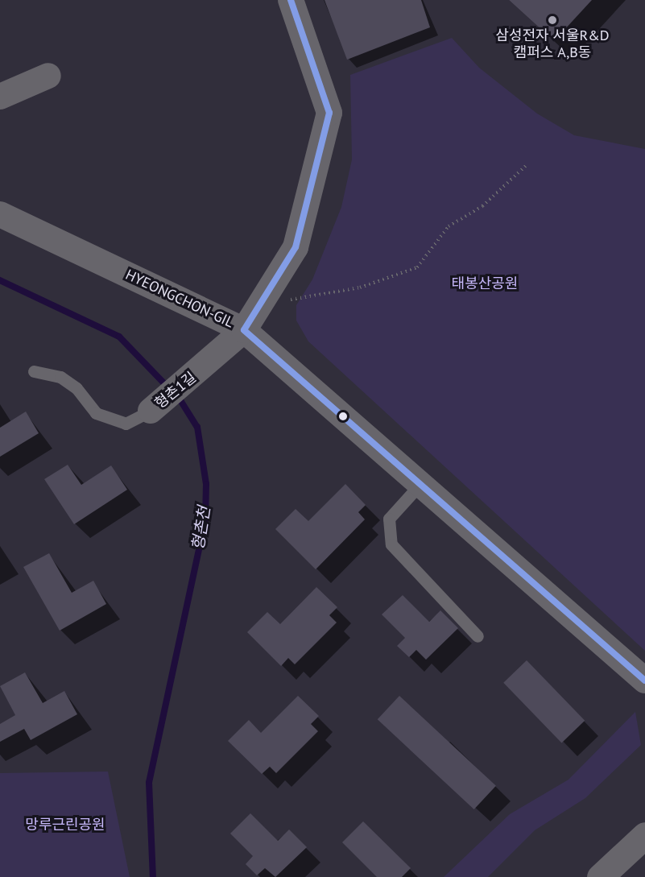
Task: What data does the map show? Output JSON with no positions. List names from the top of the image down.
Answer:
{
  "streets": {
    "street": ["HYEONGCHON-GIL", "형촌1길"]
  },
  "crossings": [
    ["HYEONGCHON-GIL", "형촌1길"]
  ],
  "water": ["형촌천"],
  "parks": ["태봉산공원", "망루근린공원"],
  "places": ["삼성전자 서울R&D 캠퍼스 A,B동"]
}
